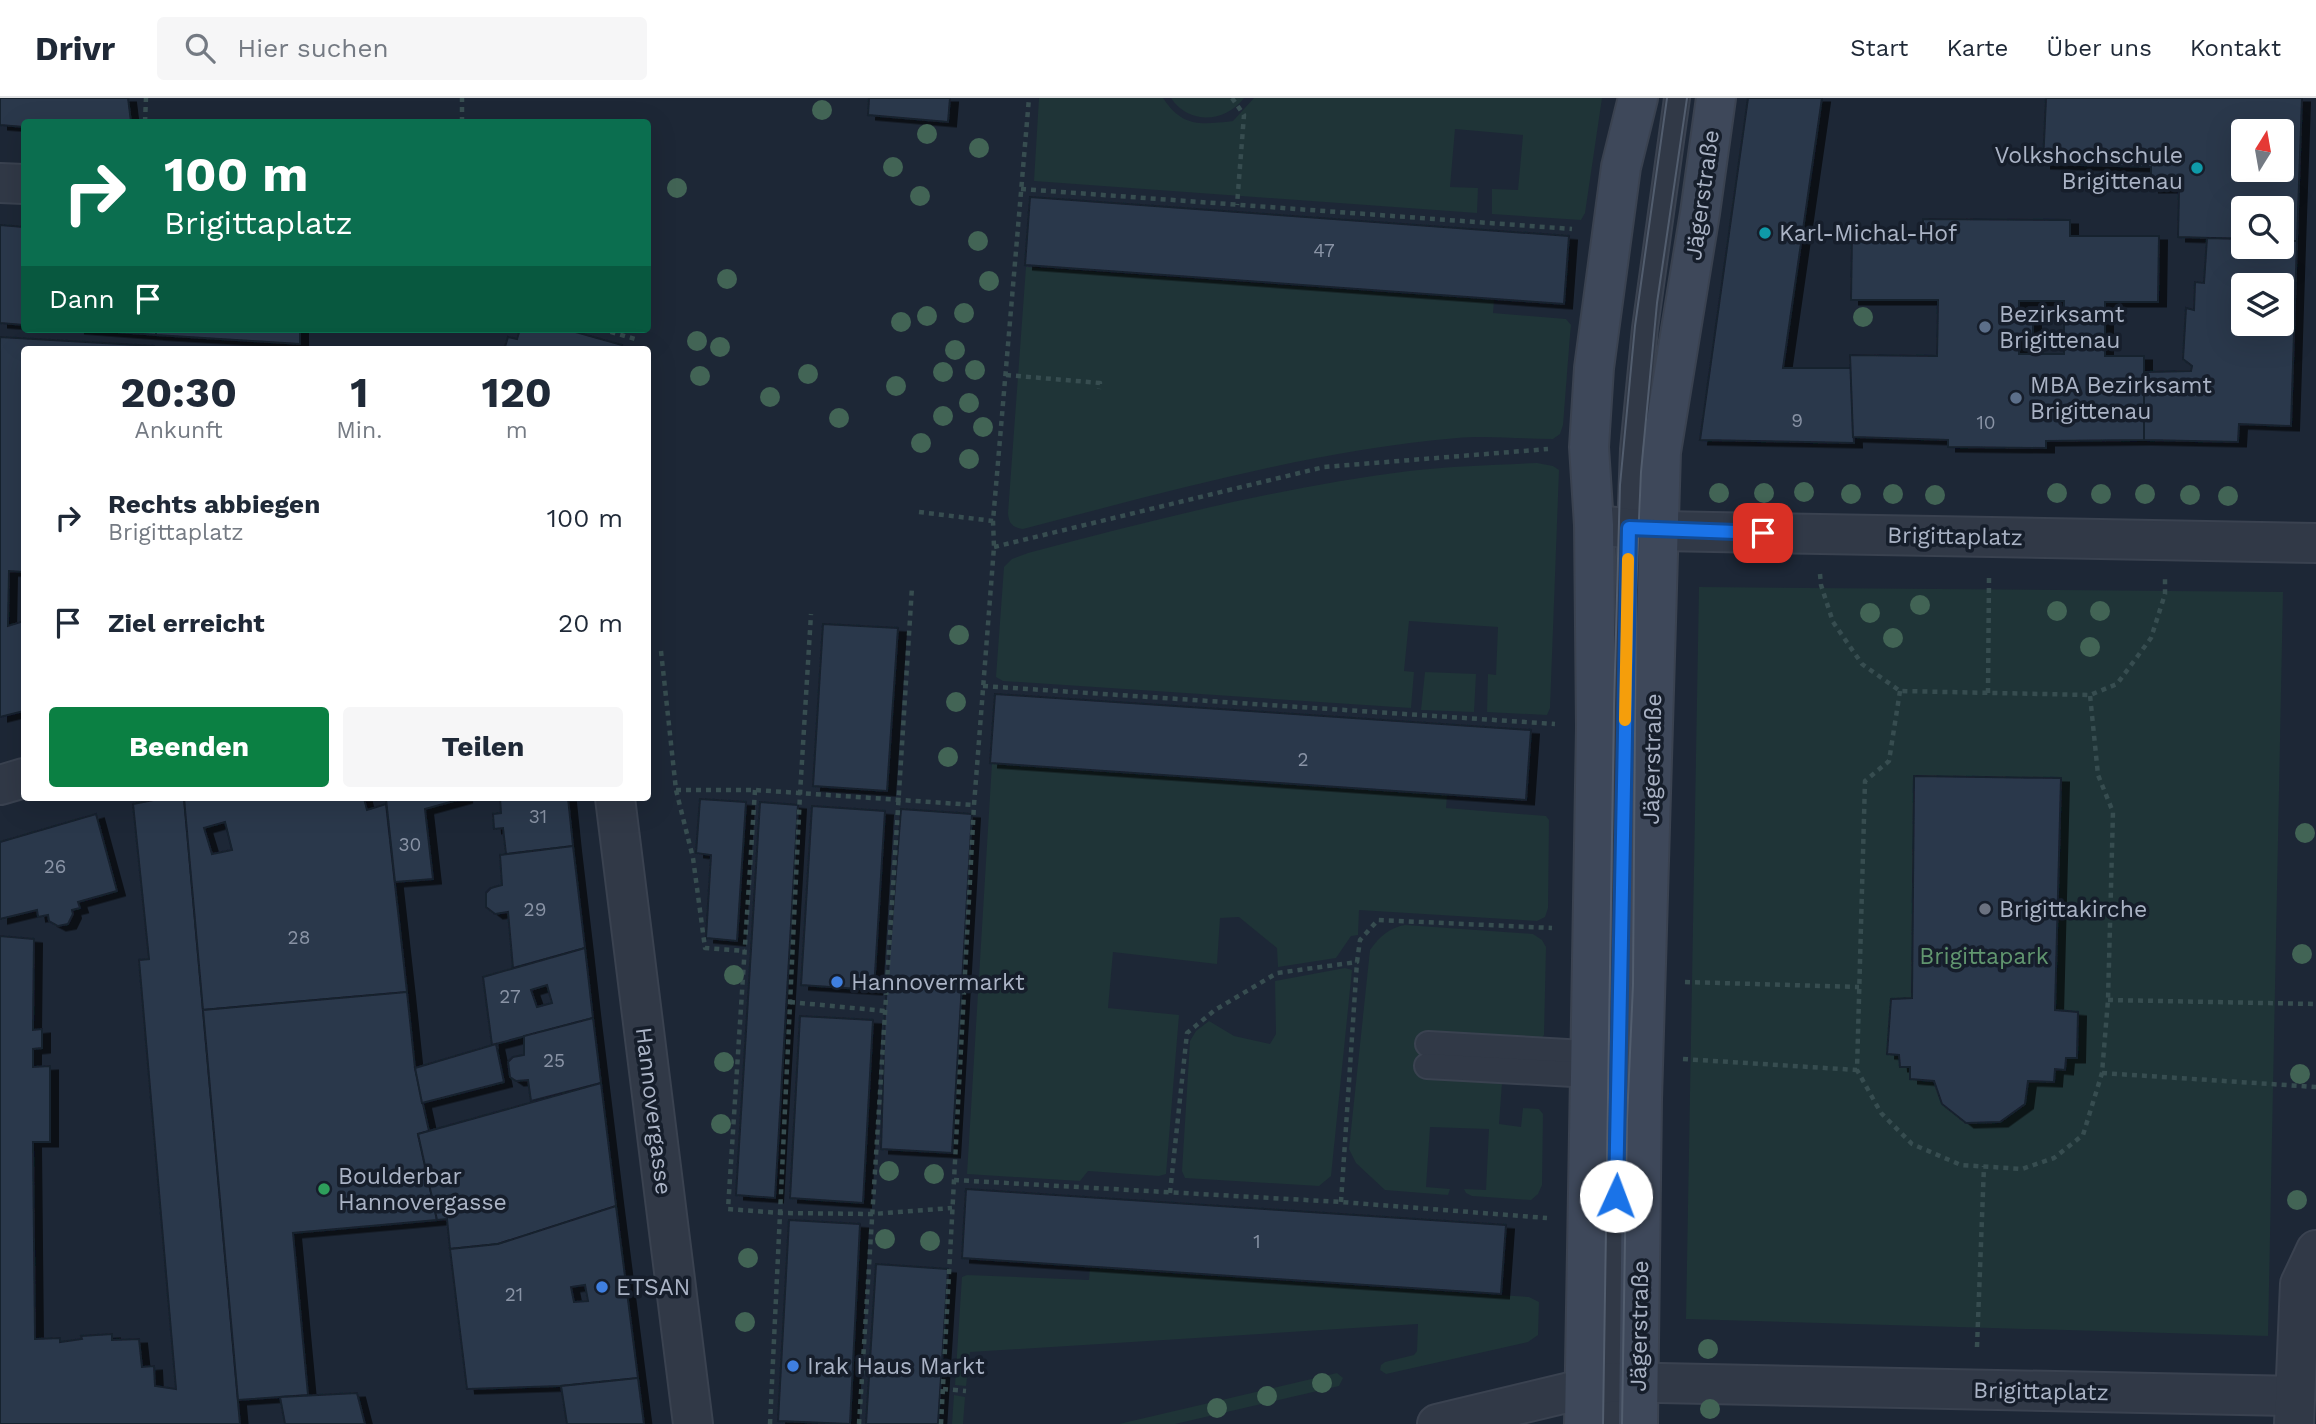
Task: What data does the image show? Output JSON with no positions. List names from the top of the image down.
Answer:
{
  "streets": {
    "main road": ["Jägerstraße"],
    "street": ["Brigittaplatz", "Hannovergasse"]
  },
  "crossings": [
    ["Jägerstraße", "Brigittaplatz"]
  ],
  "parks": ["Brigittapark"],
  "places": [
    "Volkshochschule Brigittenau",
    "Karl-Michal-Hof",
    "Bezirksamt Brigittenau",
    "MBA Bezirksamt Brigittenau",
    "Brigittakirche",
    "Hannovermarkt",
    "Boulderbar Hannovergasse",
    "ETSAN",
    "Irak Haus Markt"
  ],
  "house_numbers": [
    "47",
    "9",
    "10",
    "2",
    "31",
    "30",
    "26",
    "29",
    "28",
    "27",
    "25",
    "1",
    "21"
  ],
  "north": "top",
  "page": {
    "header": "Drivr",
    "search": "Hier suchen",
    "nav": [
      "Start",
      "Karte",
      "Über uns",
      "Kontakt"
    ],
    "turn": ["100 m", "Brigittaplatz"],
    "then": "Dann",
    "eta": [
      "20:30",
      "Ankunft",
      "1",
      "Min.",
      "120",
      "m"
    ],
    "list": [
      {
        "name": "Rechts abbiegen",
        "note": "Brigittaplatz",
        "value": "100 m"
      },
      {
        "name": "Ziel erreicht",
        "value": "20 m"
      }
    ],
    "buttons": ["Beenden", "Teilen"]
  }
}
